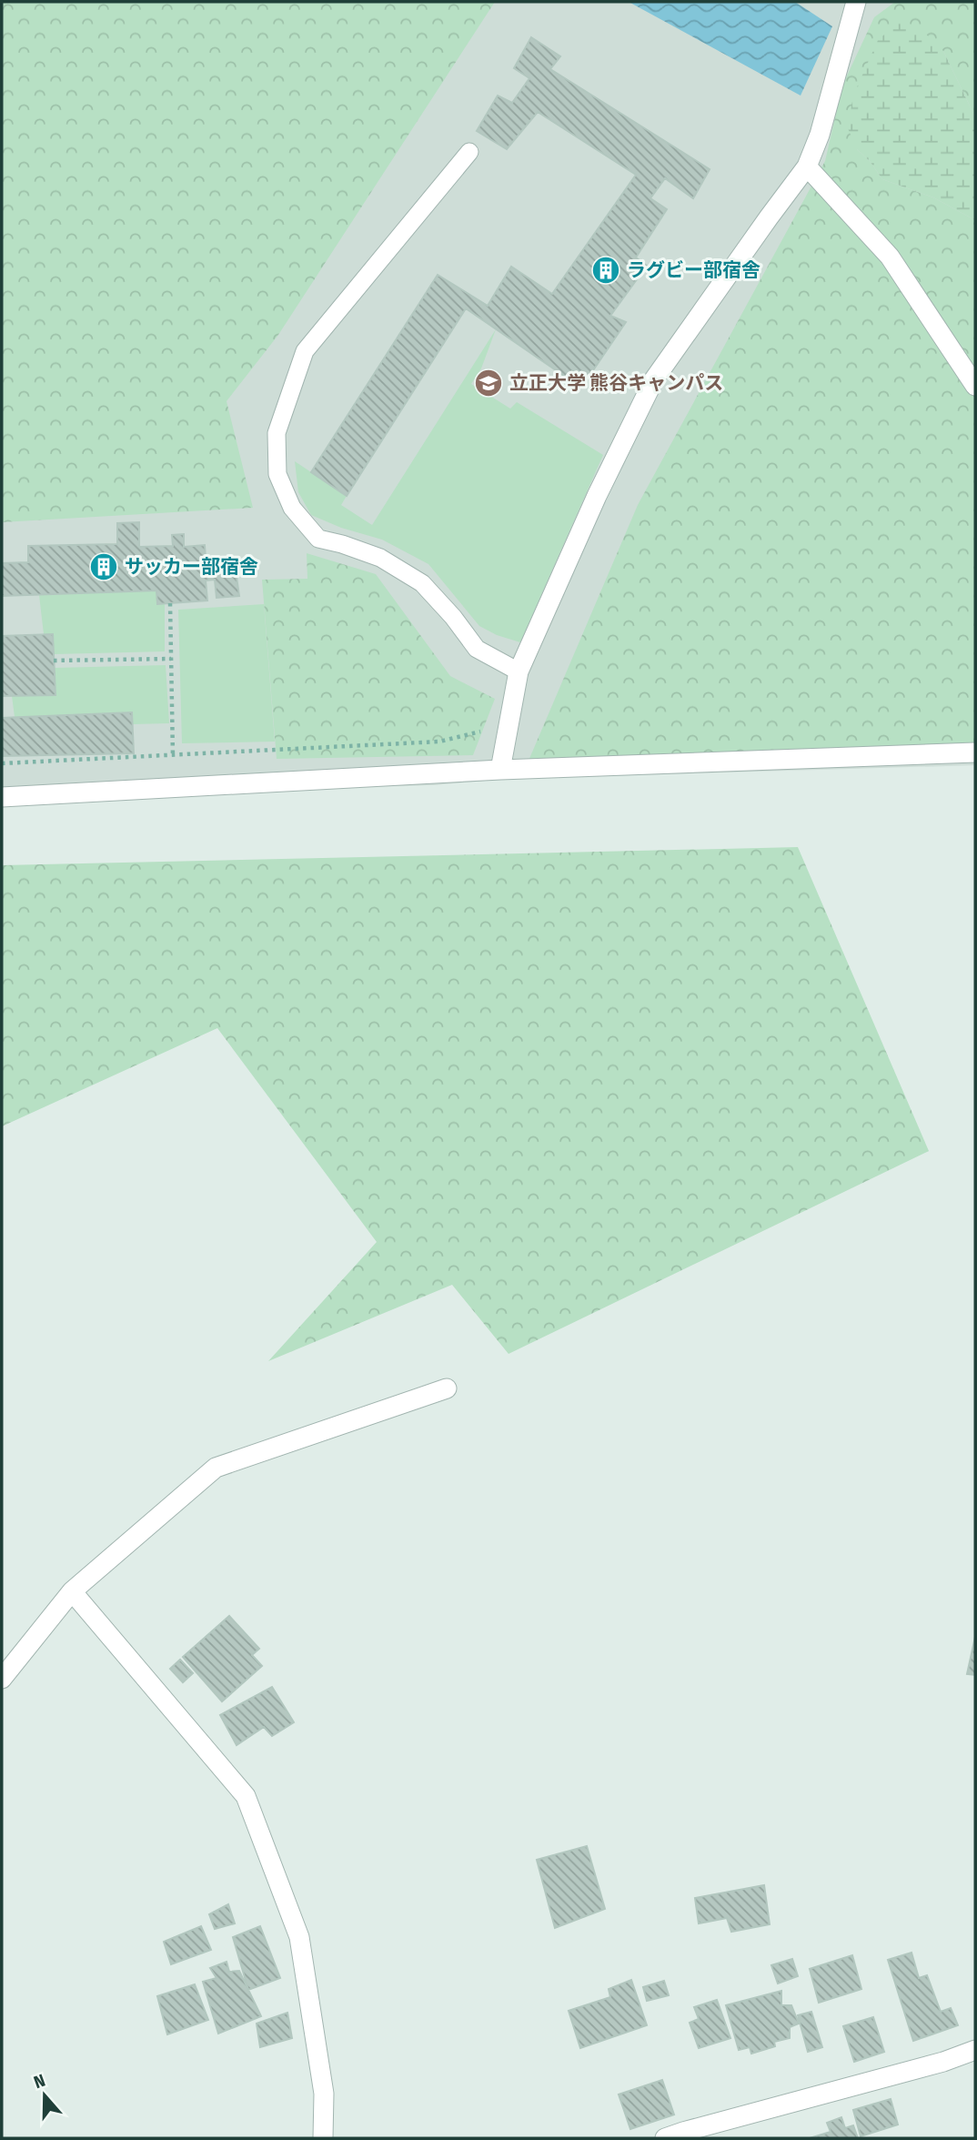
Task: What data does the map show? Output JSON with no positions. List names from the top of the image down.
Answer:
{
  "places": {
    "building": ["ラグビー部宿舎", "サッカー部宿舎"],
    "school or university": ["立正大学 熊谷キャンパス"]
  },
  "north": "top"
}
